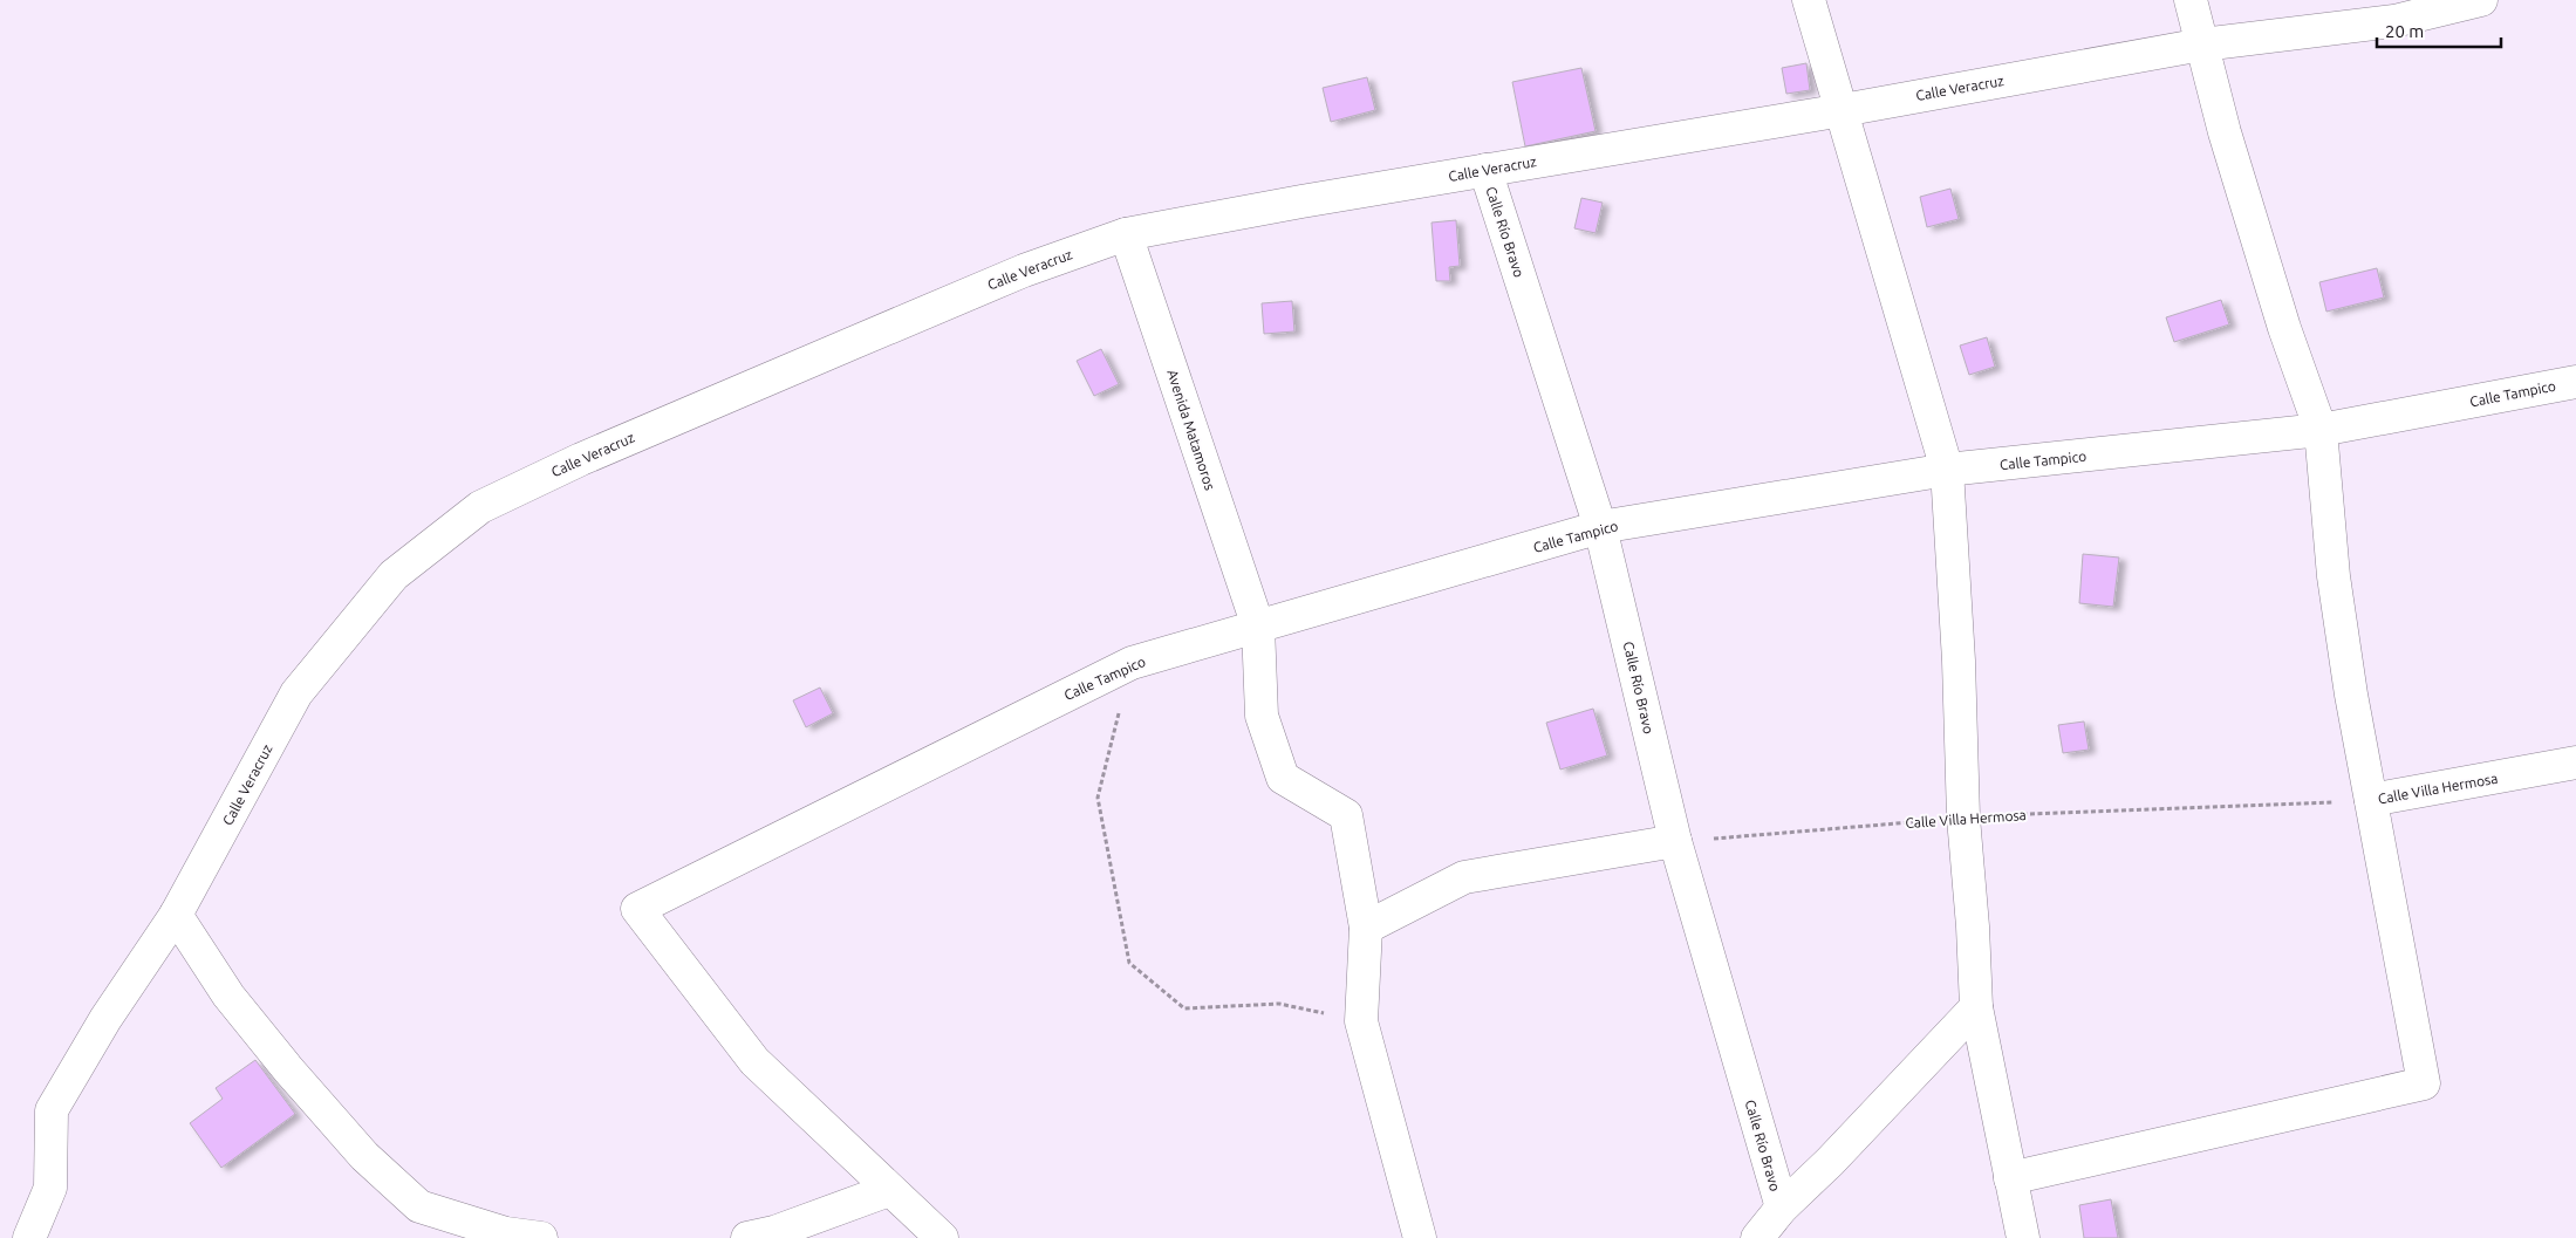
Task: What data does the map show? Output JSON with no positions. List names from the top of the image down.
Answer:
{
  "streets": {
    "street": [
      "Calle Veracruz",
      "Calle Río Bravo",
      "Calle Tampico",
      "Avenida Matamoros",
      "Calle Villa Hermosa"
    ]
  },
  "crossings": [
    ["Calle Veracruz", "Calle Río Bravo"],
    ["Calle Veracruz", "Avenida Matamoros"],
    ["Calle Río Bravo", "Calle Tampico"],
    ["Calle Río Bravo", "Calle Villa Hermosa"],
    ["Calle Tampico", "Avenida Matamoros"]
  ],
  "scale_bar": "20 m"
}
